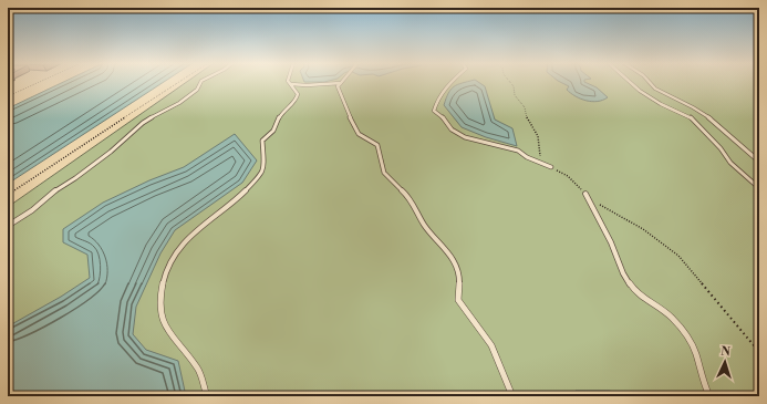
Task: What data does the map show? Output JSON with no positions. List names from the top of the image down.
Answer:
{
  "north": "top"
}
